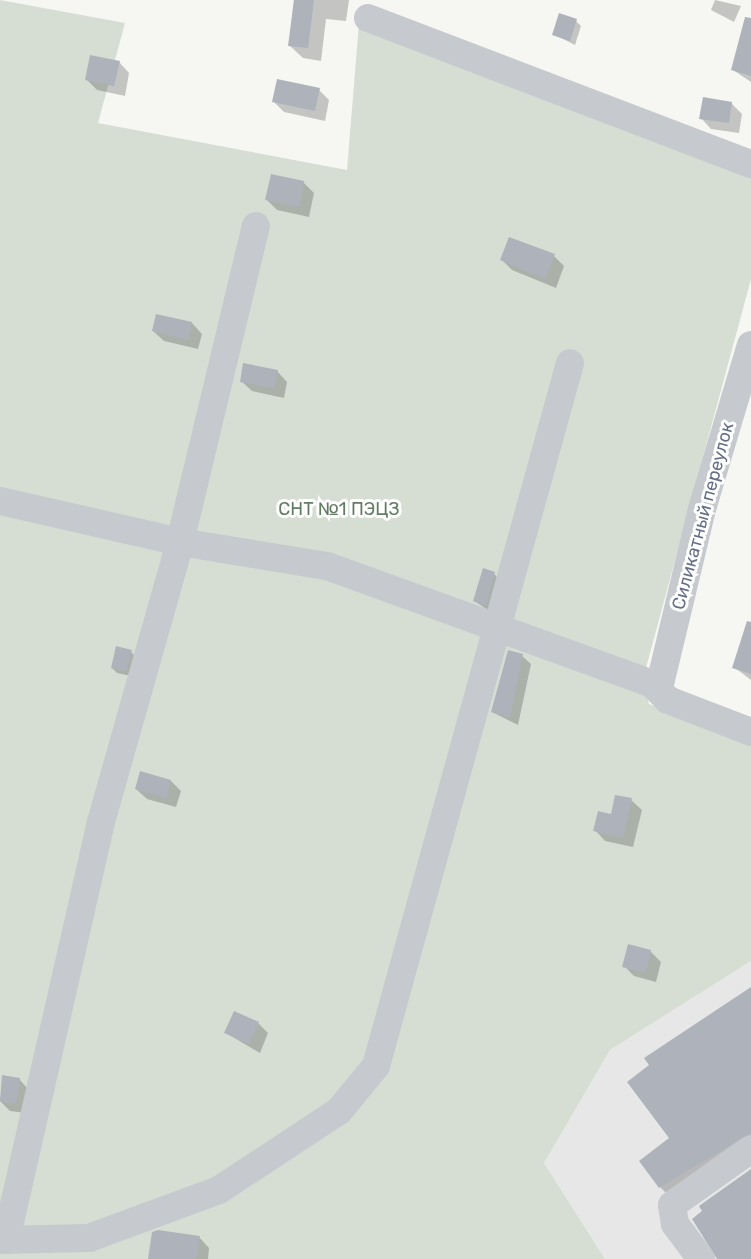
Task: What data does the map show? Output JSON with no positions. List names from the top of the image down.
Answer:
{
  "streets": {
    "street": ["Силикатный переулок"]
  },
  "parks": ["СНТ №1 ПЭЦЗ"]
}
